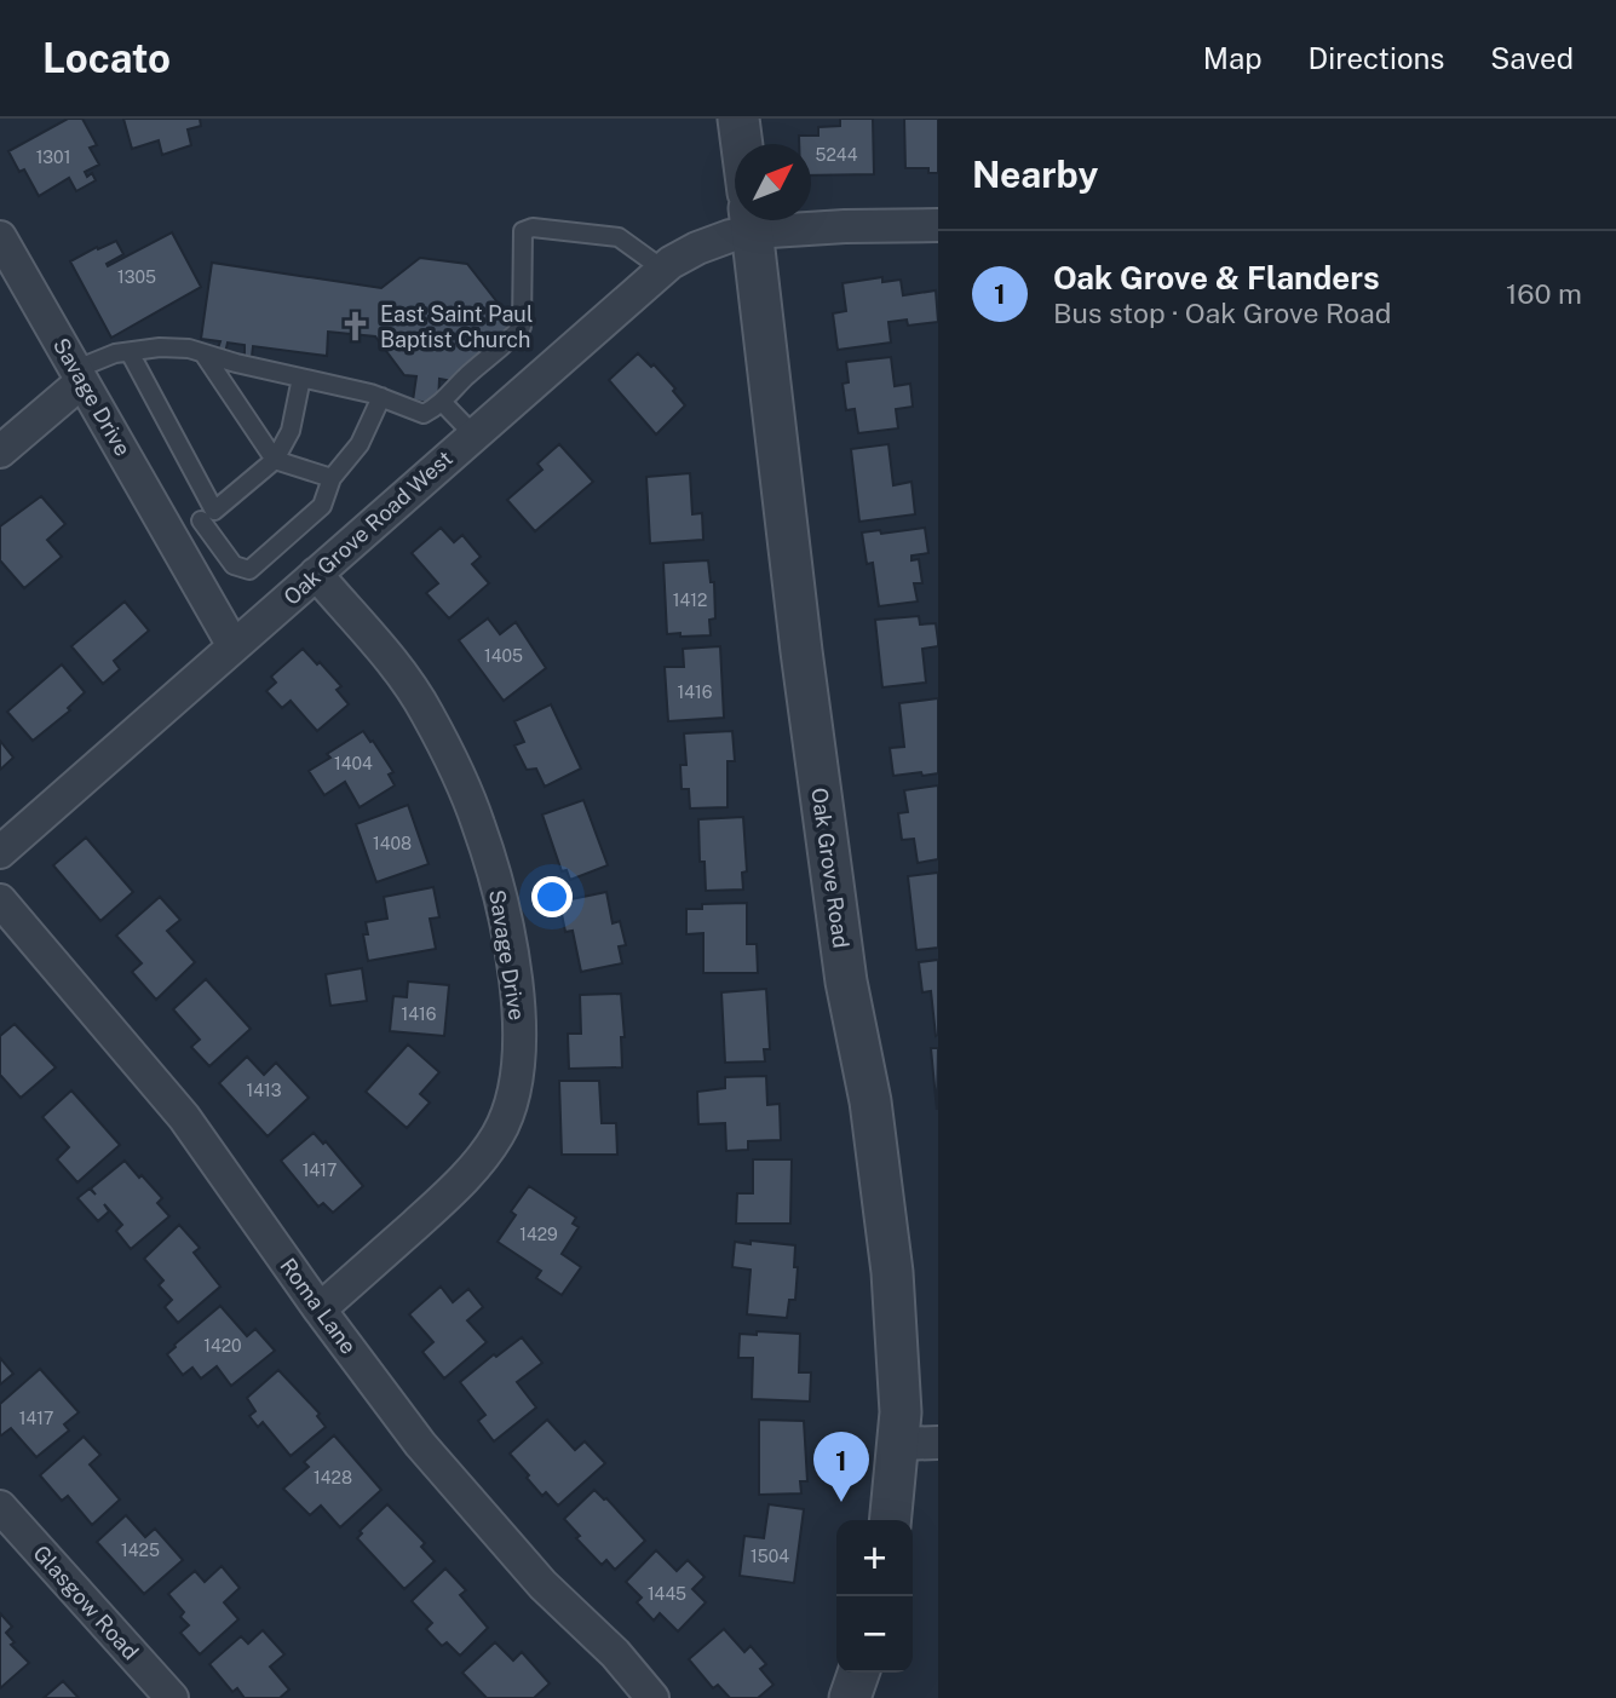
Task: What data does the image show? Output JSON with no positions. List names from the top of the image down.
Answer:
{
  "streets": {
    "street": [
      "Savage Drive",
      "Oak Grove Road West",
      "Oak Grove Road",
      "Roma Lane",
      "Glasgow Road"
    ]
  },
  "crossings": [
    ["Savage Drive", "Oak Grove Road West"],
    ["Savage Drive", "Roma Lane"],
    ["Oak Grove Road West", "Oak Grove Road"]
  ],
  "places": {
    "church": ["East Saint Paul Baptist Church"]
  },
  "house_numbers": [
    "5244",
    "1301",
    "1305",
    "1412",
    "1405",
    "1416",
    "1404",
    "1408",
    "1416",
    "1413",
    "1417",
    "1429",
    "1420",
    "1417",
    "1428",
    "1425",
    "1504",
    "1445"
  ],
  "north": "top right",
  "page": {
    "header": "Locato",
    "nav": ["Map", "Directions", "Saved"],
    "heading": "Nearby",
    "list": [
      {
        "mark": "1",
        "name": "Oak Grove & Flanders",
        "note": "Bus stop · Oak Grove Road",
        "value": "160 m"
      }
    ],
    "pins": "1",
    "map_buttons": ["+", "−"]
  }
}
